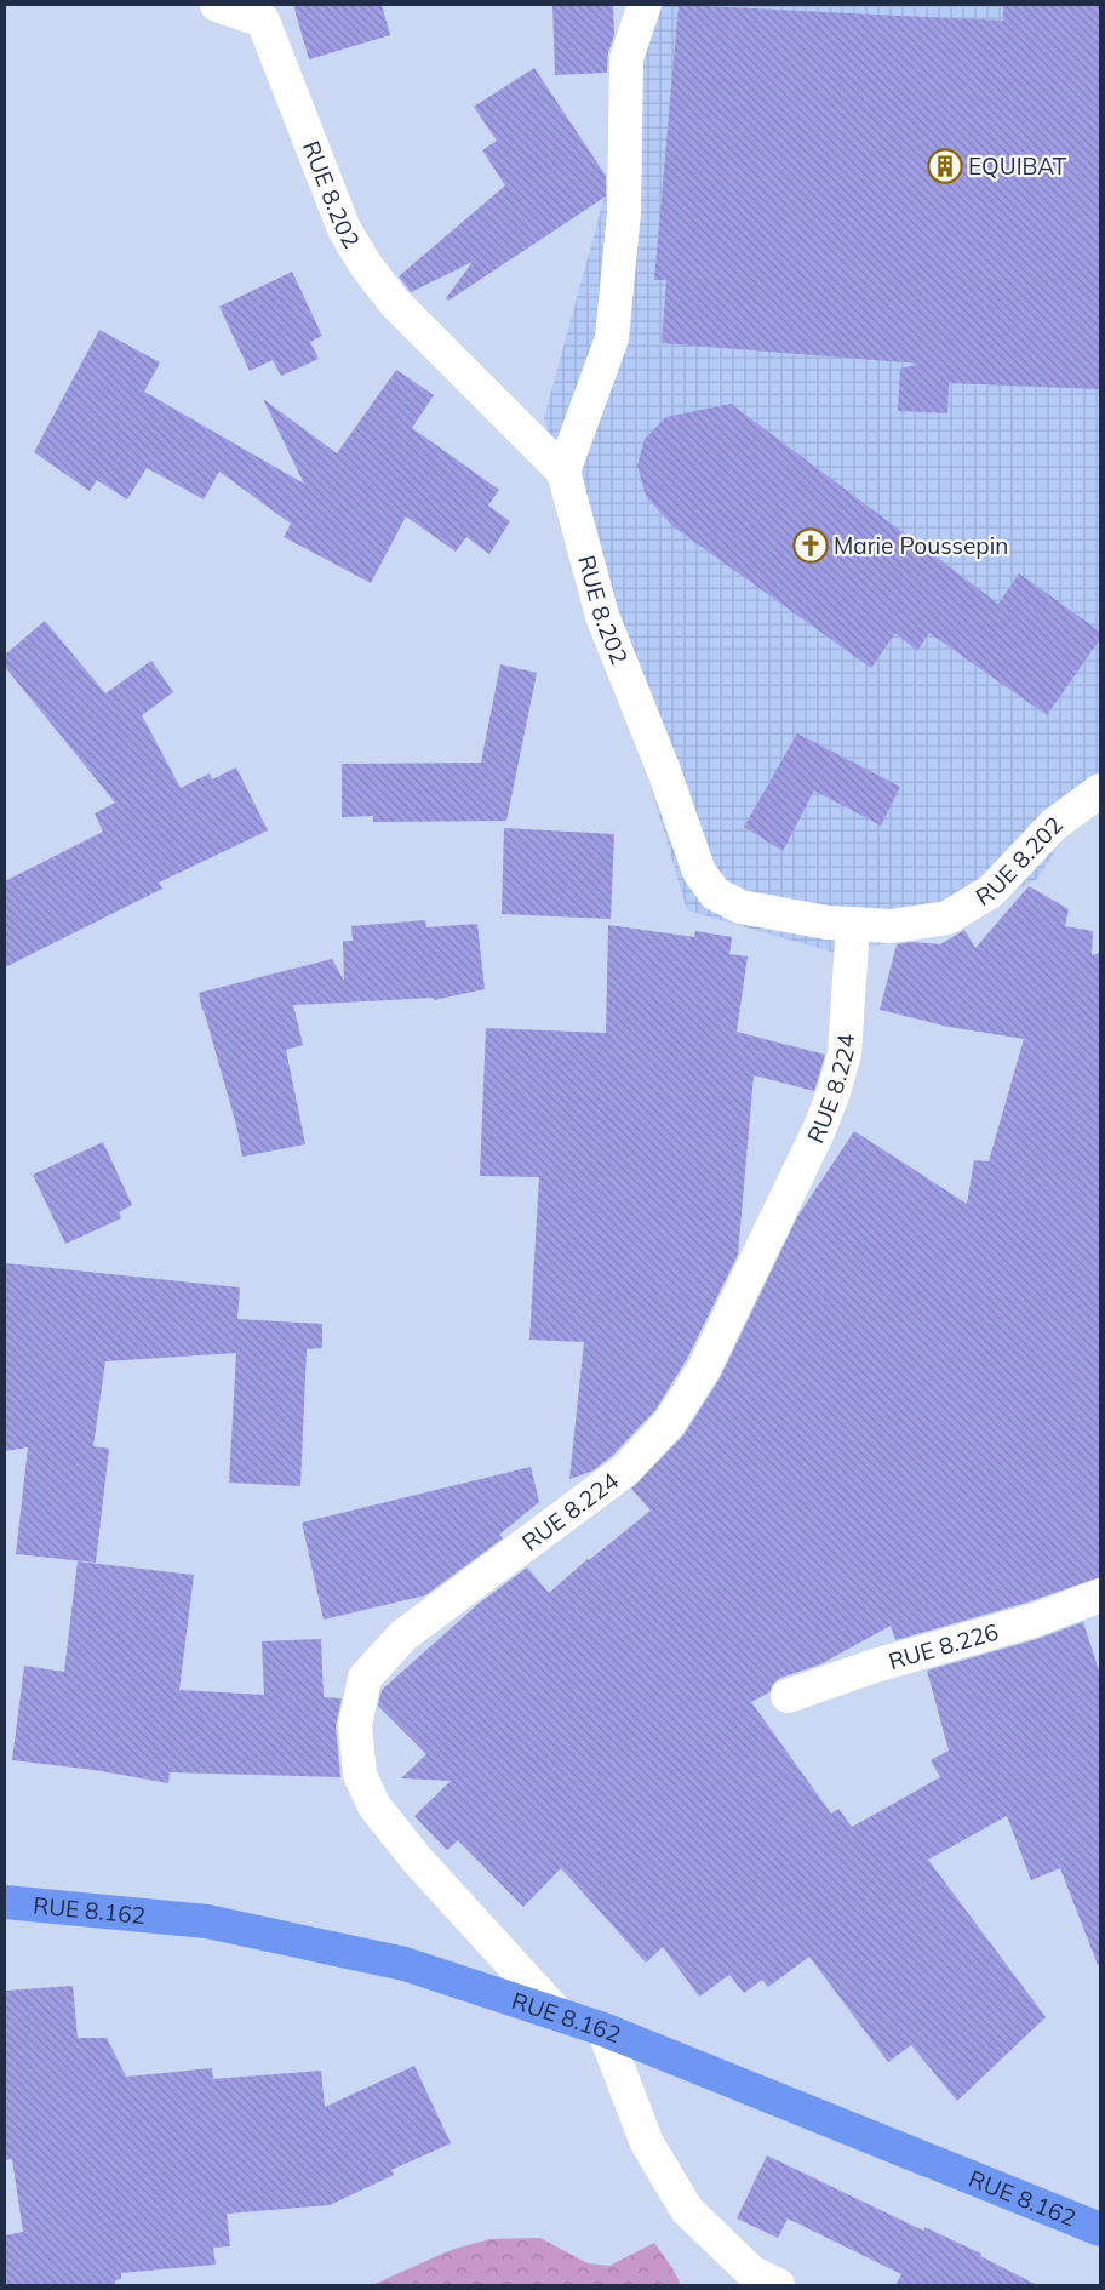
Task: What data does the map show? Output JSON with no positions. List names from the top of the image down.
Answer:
{
  "streets": {
    "highway": ["RUE 8.162"],
    "street": ["RUE 8.202", "RUE 8.224", "RUE 8.226"]
  },
  "crossings": [
    ["RUE 8.202", "RUE 8.224"],
    ["RUE 8.224", "RUE 8.162"]
  ],
  "places": {
    "building": ["EQUIBAT"],
    "church": ["Marie Poussepin"]
  }
}
